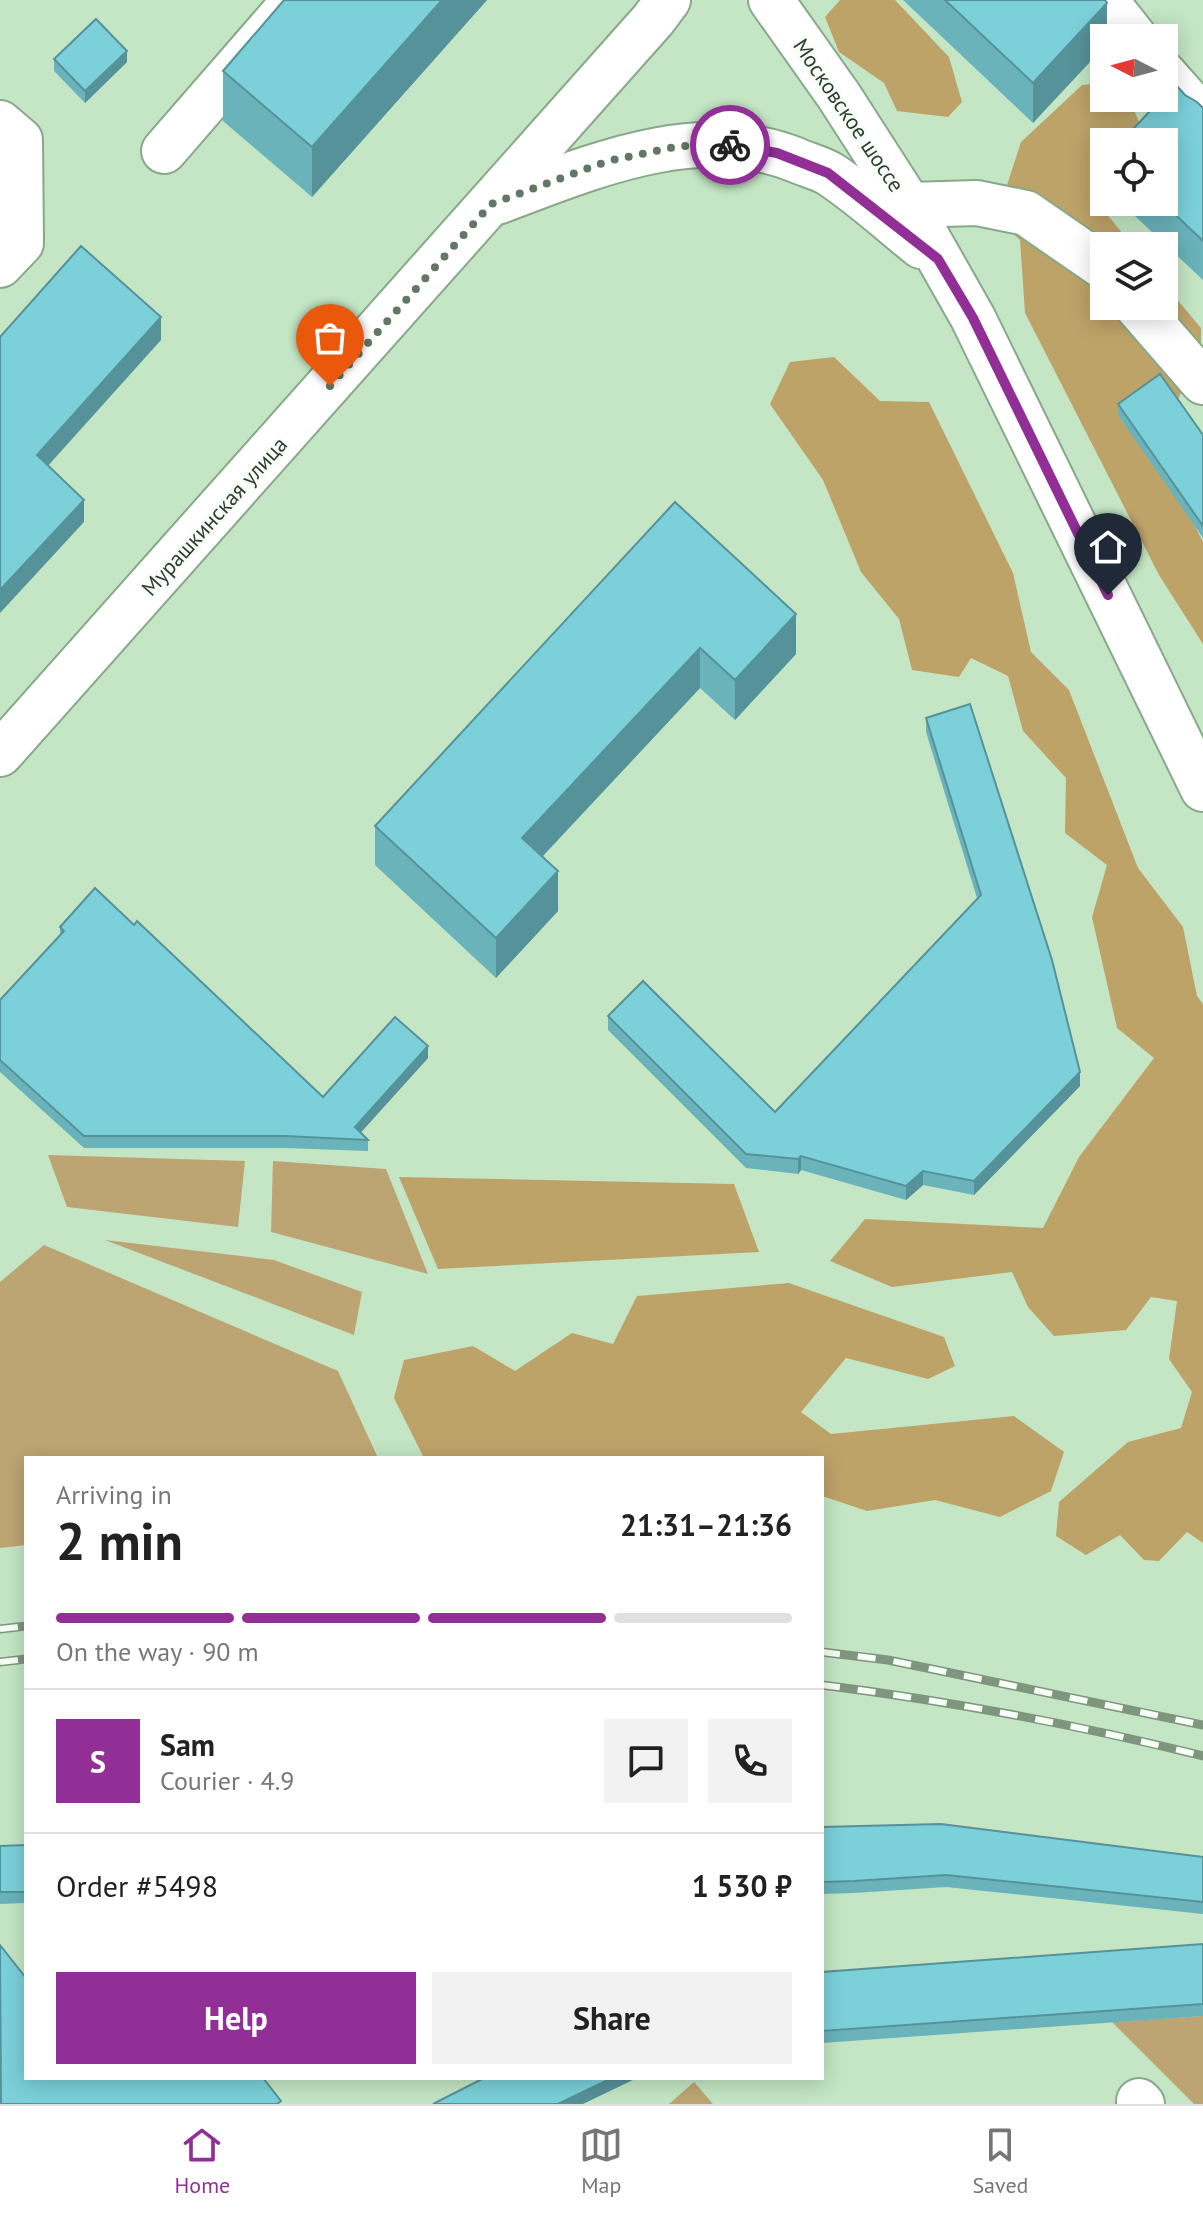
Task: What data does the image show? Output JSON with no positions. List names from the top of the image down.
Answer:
{
  "streets": {
    "main road": ["Московское шоссе", "Мурашкинская улица"]
  },
  "crossings": [
    ["Московское шоссе", "Мурашкинская улица"]
  ],
  "north": "left",
  "page": {
    "heading": ["2 min", "Arriving in", "21:31–21:36"],
    "panel": [
      "Sam",
      "Courier · 4.9",
      "Order #5498",
      "1 530 ₽"
    ],
    "bar": "On the way · 90 m",
    "round": "S",
    "buttons": ["Help", "Share"],
    "tabs": ["Home", "Map", "Saved"]
  }
}
